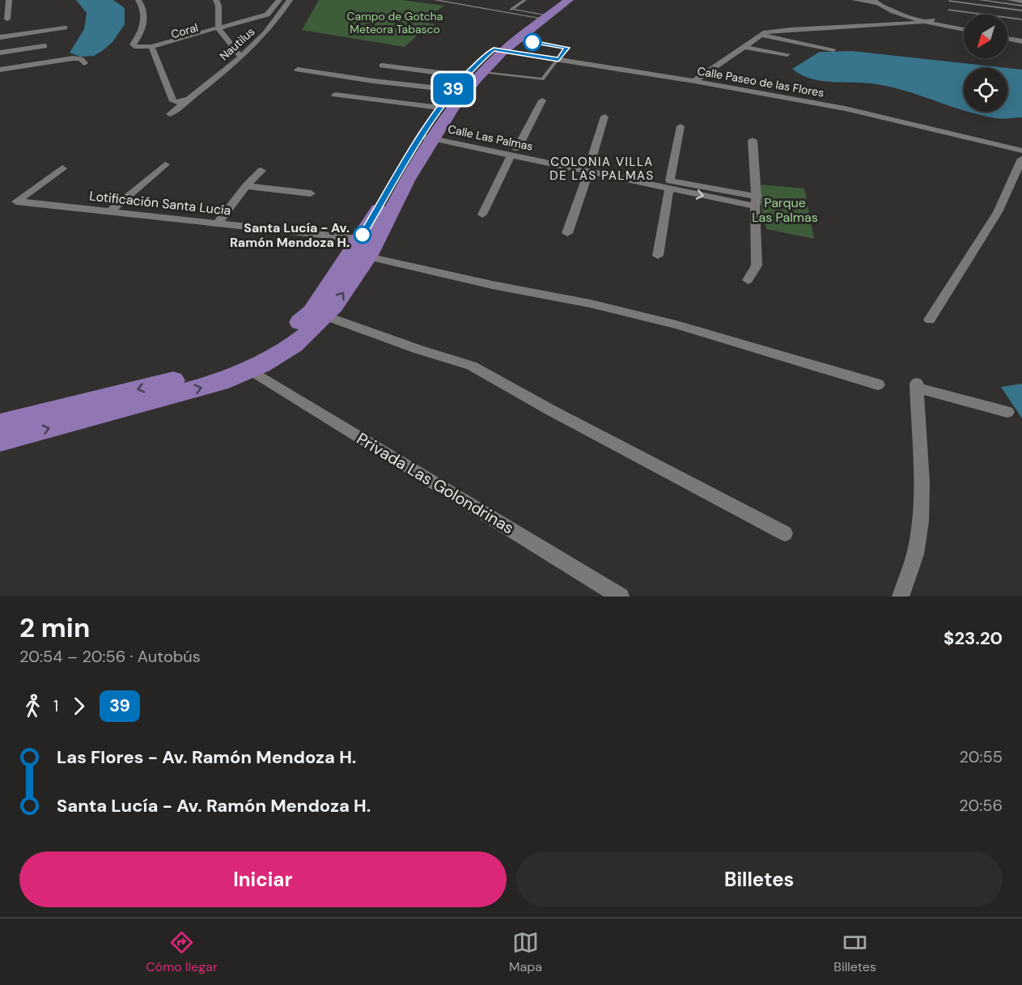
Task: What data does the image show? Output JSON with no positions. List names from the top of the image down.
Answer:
{
  "streets": {
    "street": [
      "Coral",
      "Nautilus",
      "Calle Paseo de las Flores",
      "Calle Las Palmas",
      "Lotificación Santa Lucía",
      "Privada Las Golondrinas"
    ]
  },
  "districts": ["COLONIA VILLA DE LAS PALMAS"],
  "parks": ["Campo de Gotcha Meteora Tabasco", "Parque Las Palmas"],
  "places": ["Santa Lucía - Av. Ramón Mendoza H."],
  "lines": ["bus line 39"],
  "north": "bottom left",
  "page": {
    "on_map": "39",
    "heading": ["2 min", "20:54 – 20:56 · Autobús", "$23.20"],
    "legs": ["1", "39"],
    "list": [
      {
        "name": "Las Flores - Av. Ramón Mendoza H.",
        "value": "20:55"
      },
      {
        "name": "Santa Lucía - Av. Ramón Mendoza H.",
        "value": "20:56"
      }
    ],
    "buttons": ["Iniciar", "Billetes"],
    "tabs": ["Cómo llegar", "Mapa", "Billetes"]
  }
}
